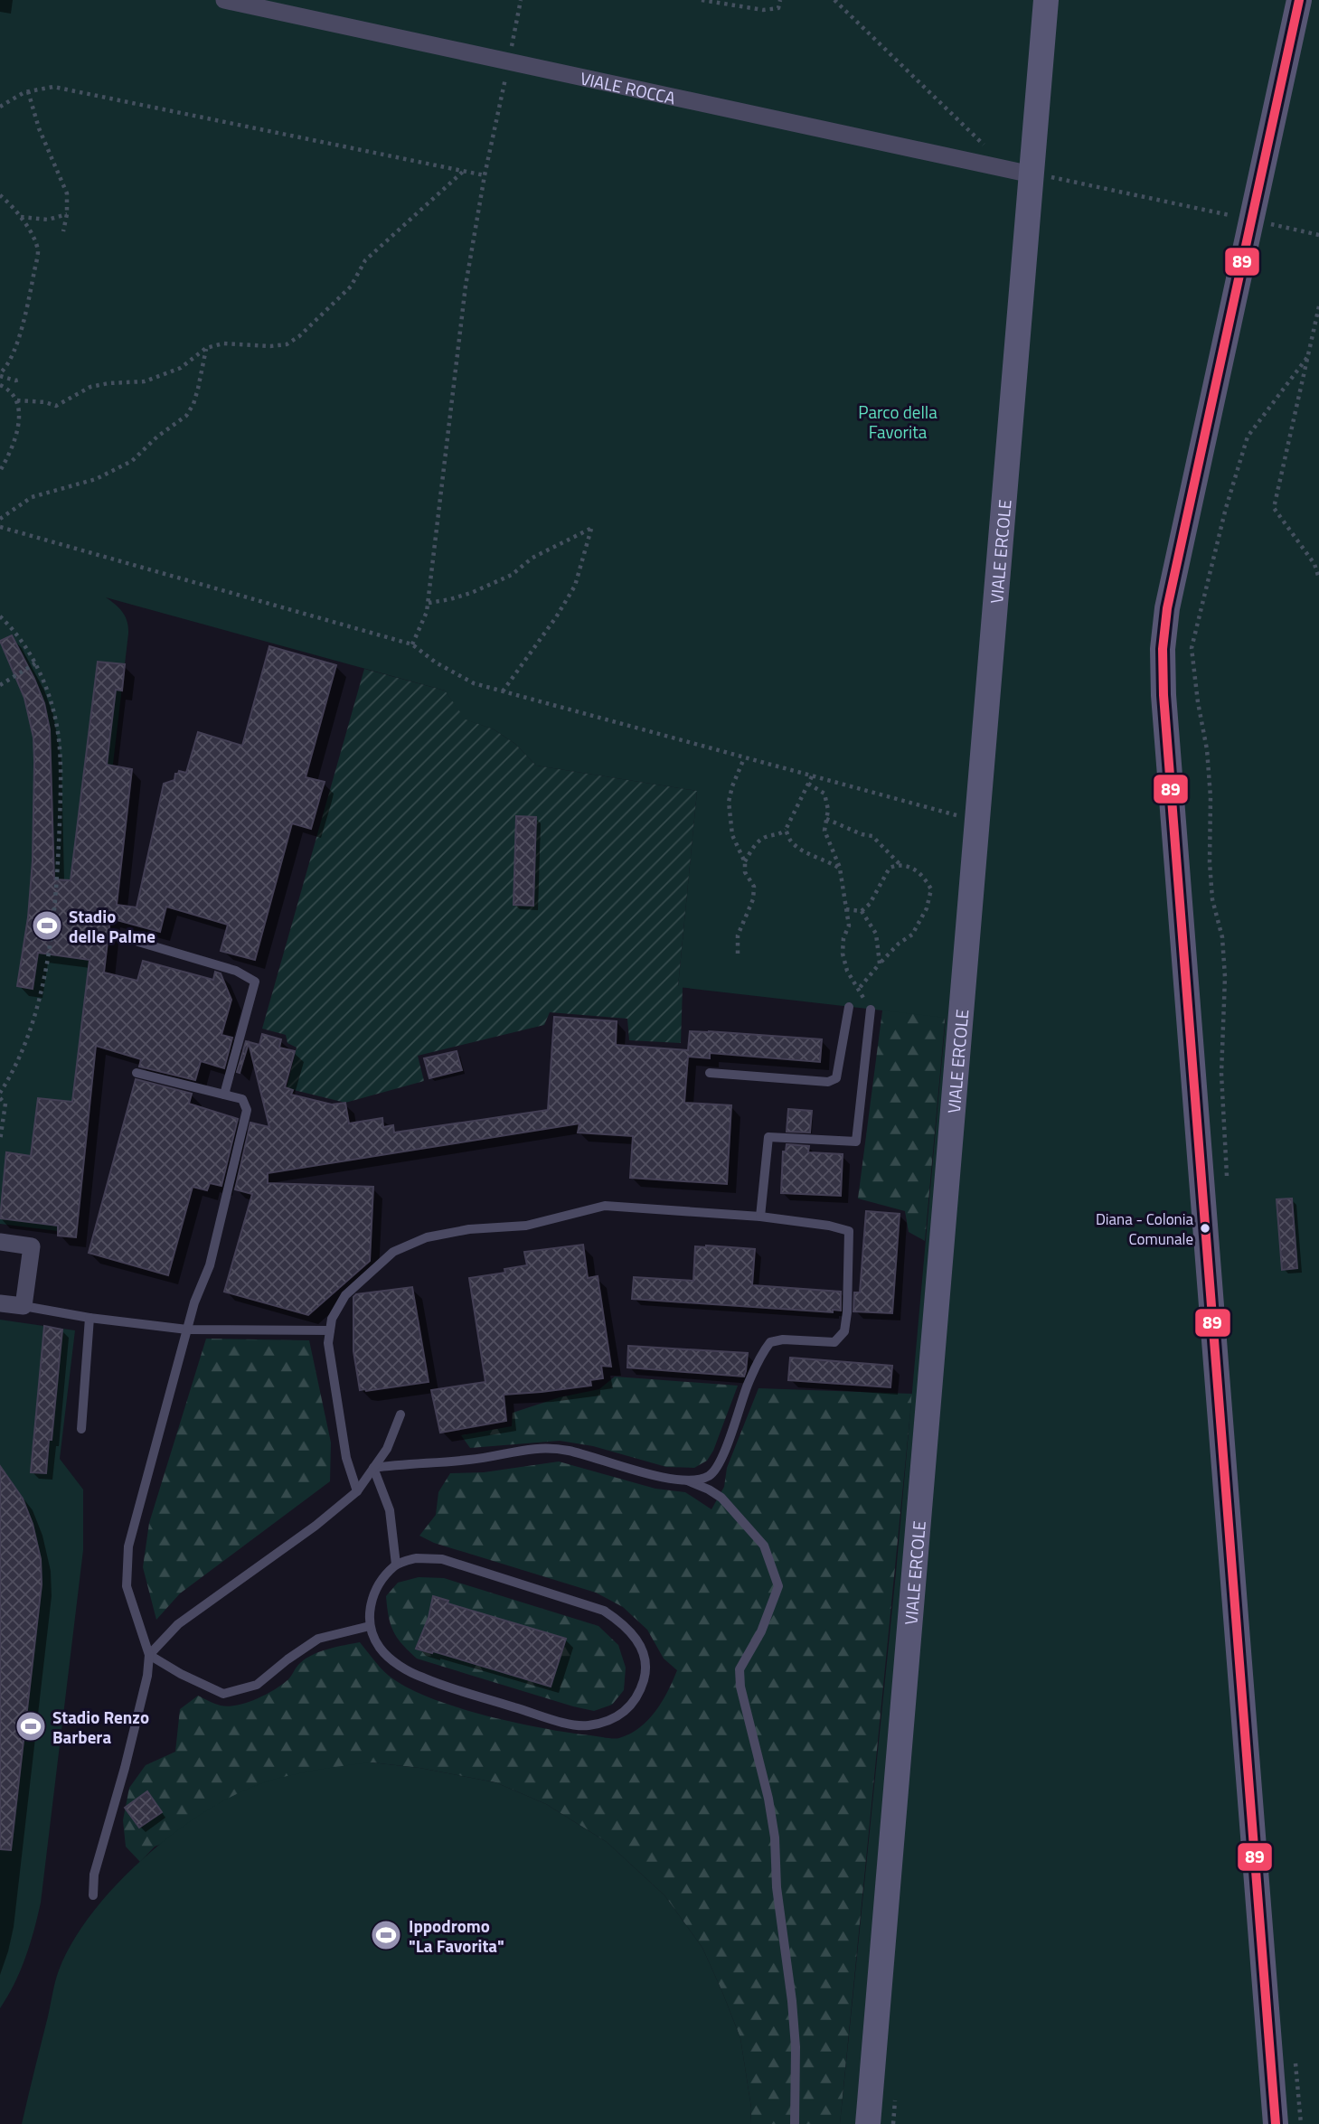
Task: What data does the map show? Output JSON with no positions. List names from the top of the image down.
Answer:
{
  "streets": {
    "street": ["VIALE ROCCA", "VIALE ERCOLE"]
  },
  "crossings": [
    ["VIALE ROCCA", "VIALE ERCOLE"]
  ],
  "parks": ["Parco della Favorita"],
  "places": {
    "sports": ["Stadio delle Palme", "Stadio Renzo Barbera", "Ippodromo \"La Favorita\""],
    "other": ["Diana - Colonia Comunale"]
  },
  "lines": ["transit line 89"]
}
